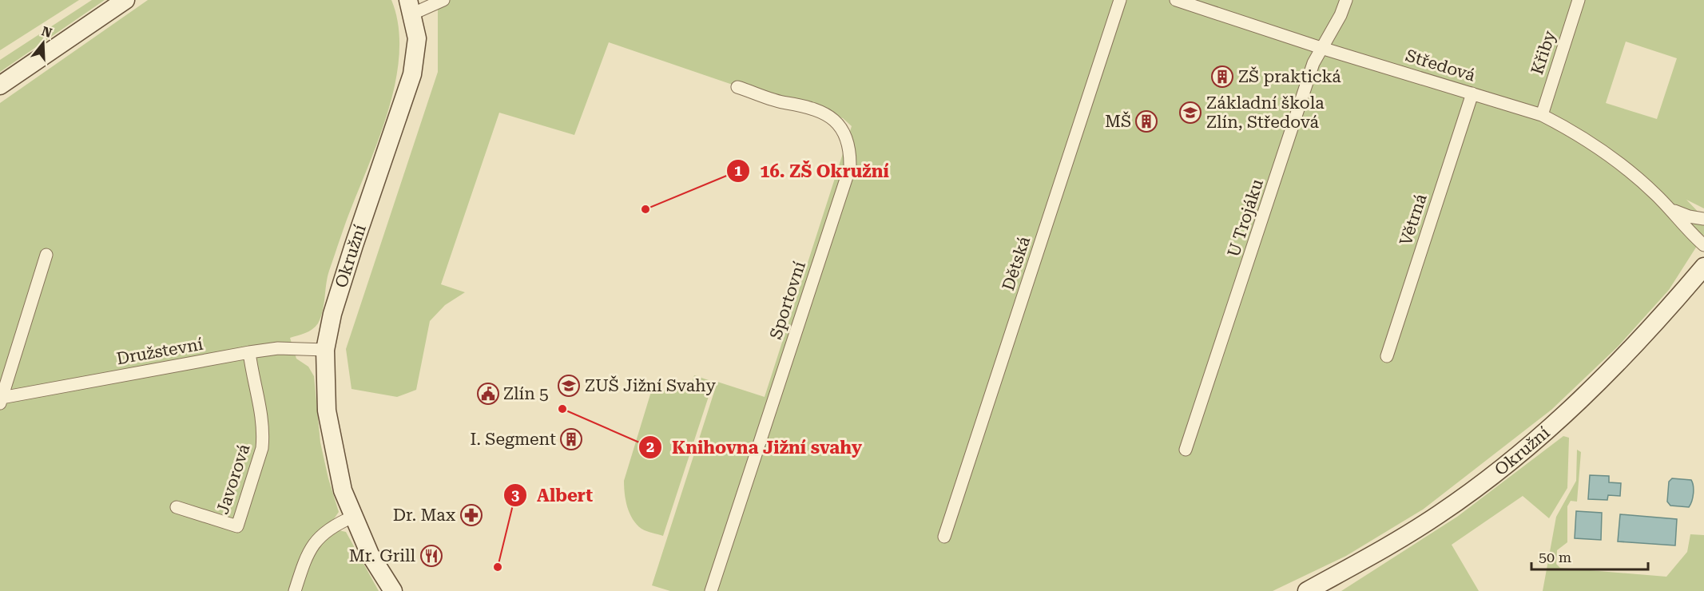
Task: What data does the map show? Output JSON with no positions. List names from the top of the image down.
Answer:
{
  "streets": {
    "street": [
      "Křiby",
      "Středová",
      "U Trojáku",
      "Větrná",
      "Okružní",
      "Dětská",
      "Sportovní",
      "Družstevní",
      "Javorová"
    ]
  },
  "crossings": [
    ["Křiby", "Středová"],
    ["Středová", "U Trojáku"],
    ["Středová", "Větrná"],
    ["Okružní", "Družstevní"],
    ["Družstevní", "Javorová"]
  ],
  "places": {
    "building": ["ZŠ praktická", "MŠ", "I. Segment"],
    "school or university": ["Základní škola Zlín, Středová", "ZUŠ Jižní Svahy"],
    "other": ["16. ZŠ Okružní", "Knihovna Jižní svahy", "Albert"],
    "public building": ["Zlín 5"],
    "pharmacy": ["Dr. Max"],
    "restaurant": ["Mr. Grill"]
  },
  "scale_bar": "50 m",
  "north": "top"
}
